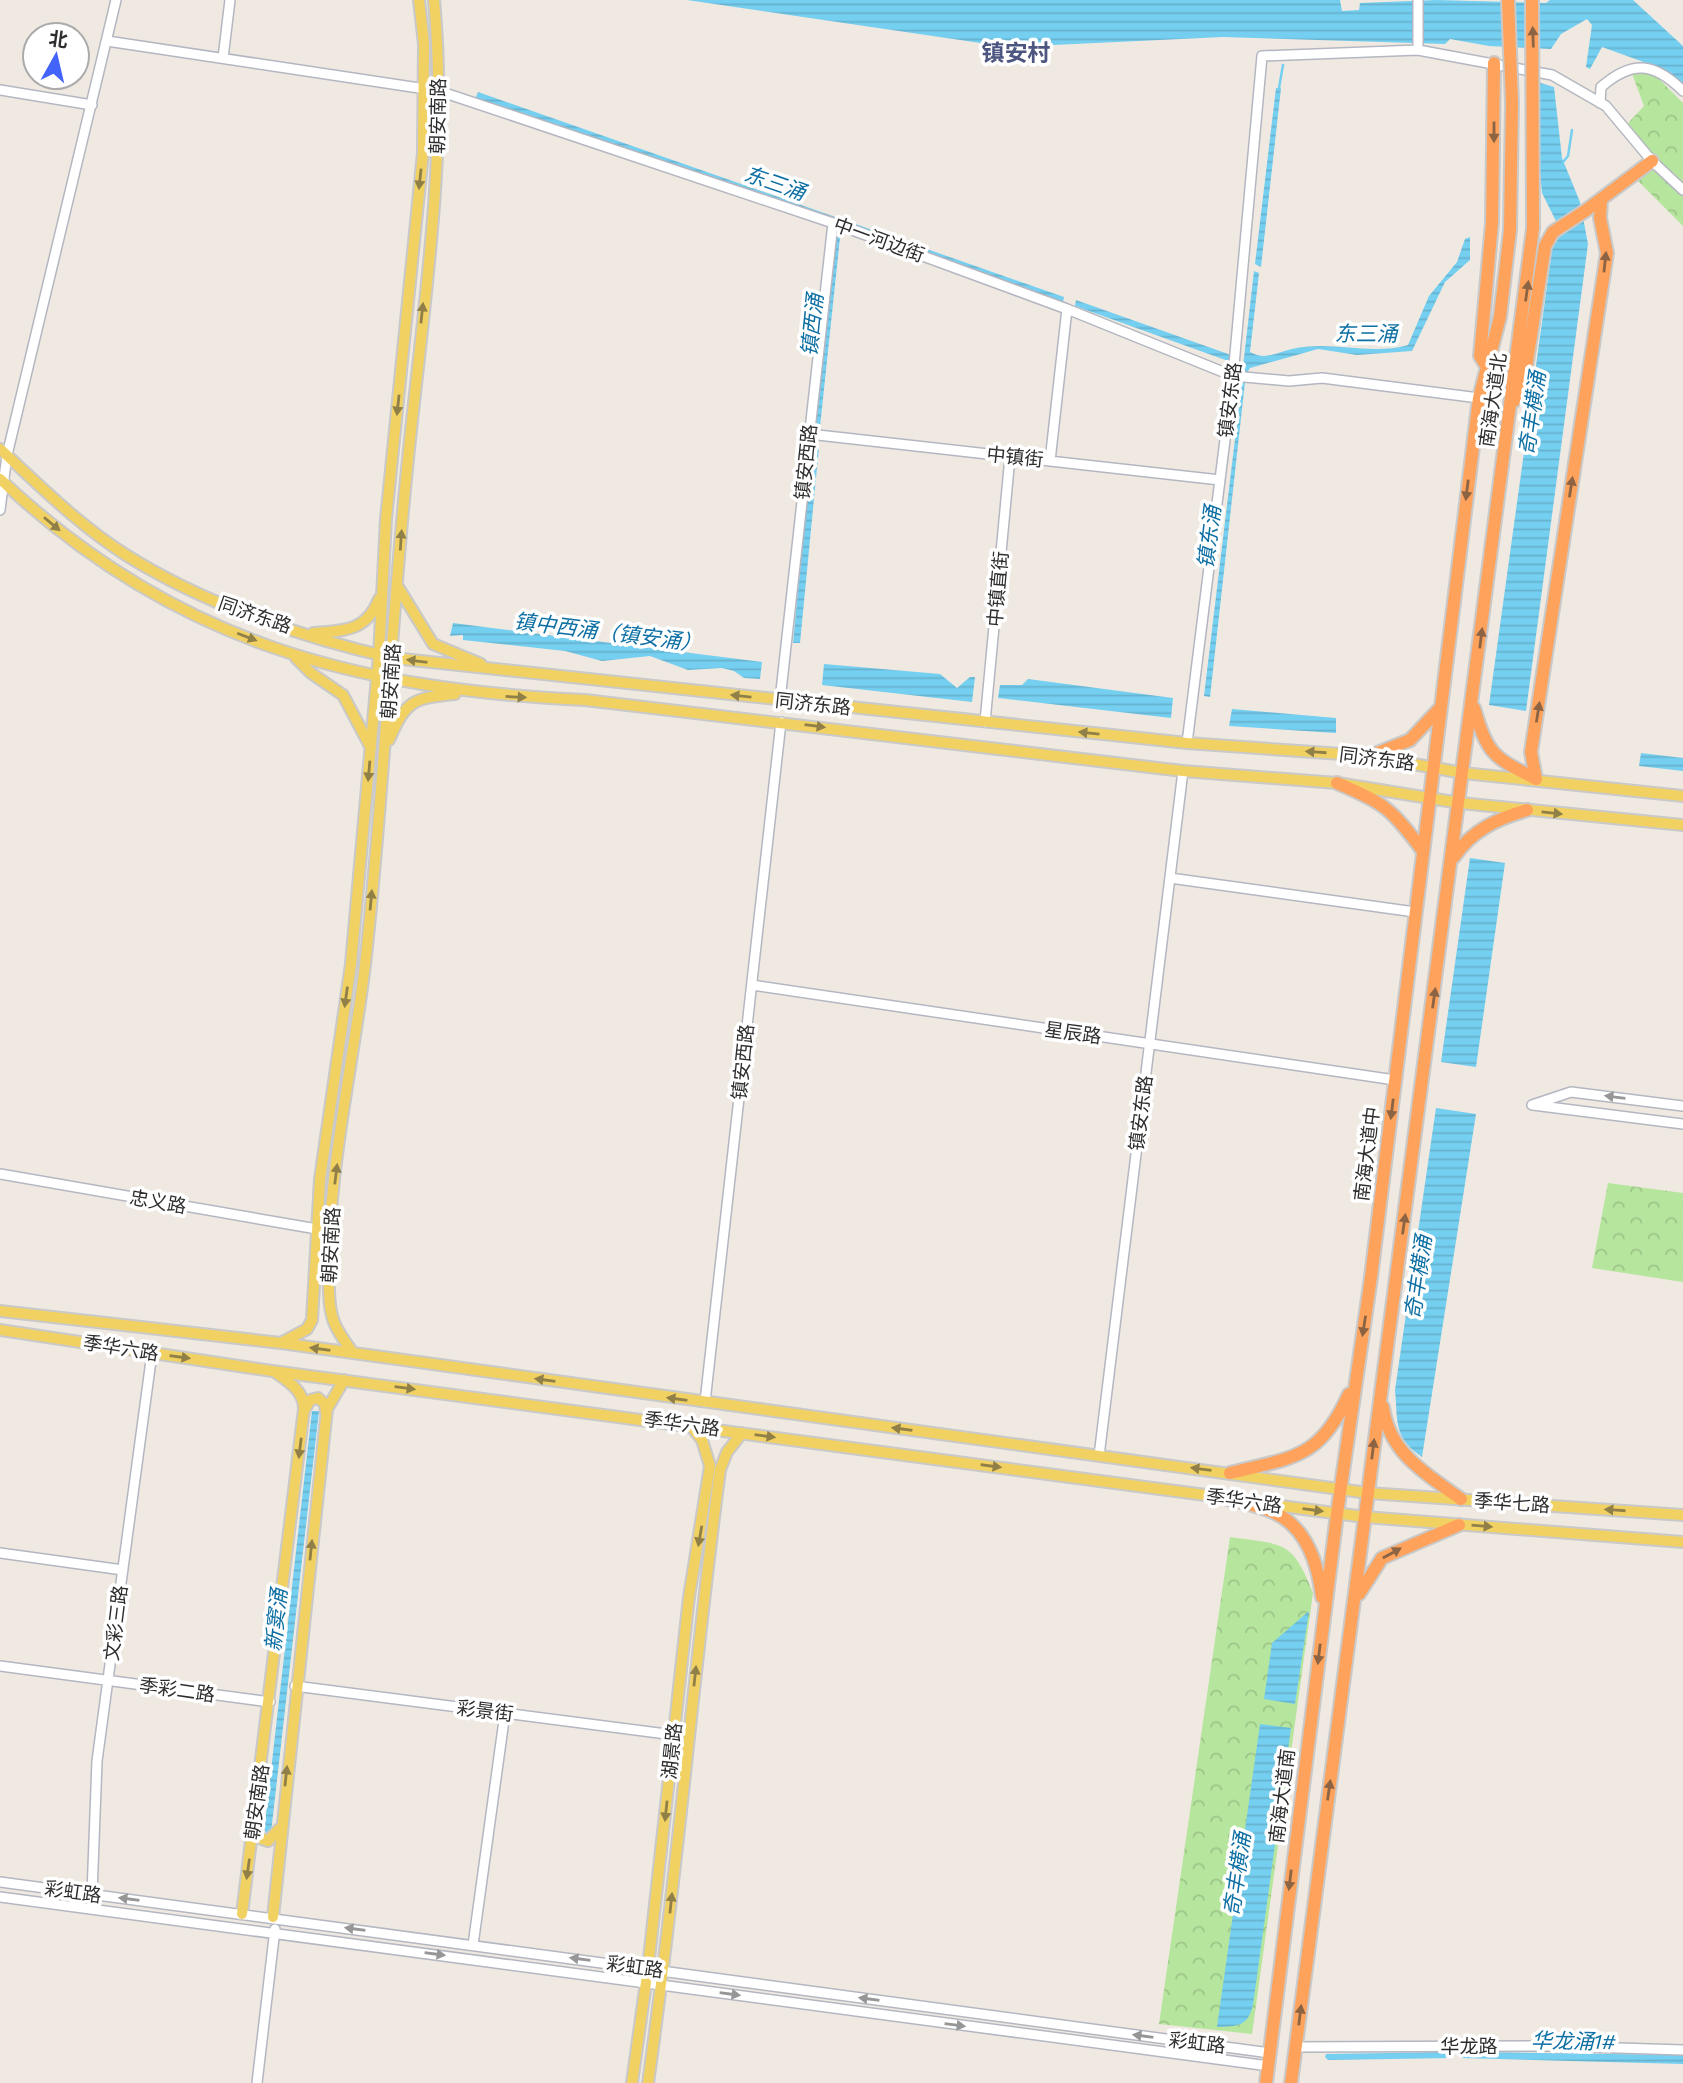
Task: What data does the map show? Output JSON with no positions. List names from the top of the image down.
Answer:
{
  "streets": {
    "highway": ["南海大道北", "南海大道中", "南海大道南"],
    "main road": [
      "朝安南路",
      "同济东路",
      "季华六路",
      "季华七路",
      "湖景路"
    ],
    "street": [
      "中一河边街",
      "镇安东路",
      "中镇街",
      "镇安西路",
      "中镇直街",
      "星辰路",
      "忠义路",
      "文彩三路",
      "季彩二路",
      "彩景街",
      "彩虹路",
      "华龙路"
    ]
  },
  "crossings": [
    ["朝安南路", "中一河边街"],
    ["朝安南路", "同济东路"],
    ["朝安南路", "忠义路"],
    ["朝安南路", "季华六路"],
    ["朝安南路", "季彩二路"],
    ["朝安南路", "彩景街"],
    ["朝安南路", "彩虹路"],
    ["中一河边街", "镇安东路"],
    ["中一河边街", "南海大道北"],
    ["中一河边街", "镇安西路"],
    ["镇安东路", "中镇街"],
    ["镇安东路", "同济东路"],
    ["镇安东路", "星辰路"],
    ["镇安东路", "季华六路"],
    ["南海大道北", "同济东路"],
    ["南海大道北", "南海大道中"],
    ["中镇街", "镇安西路"],
    ["中镇街", "中镇直街"],
    ["镇安西路", "同济东路"],
    ["镇安西路", "星辰路"],
    ["镇安西路", "季华六路"],
    ["中镇直街", "同济东路"],
    ["同济东路", "南海大道中"],
    ["星辰路", "南海大道中"],
    ["南海大道中", "季华六路"],
    ["南海大道中", "季华七路"],
    ["南海大道中", "南海大道南"],
    ["季华六路", "季华七路"],
    ["季华六路", "文彩三路"],
    ["季华六路", "湖景路"],
    ["季华六路", "南海大道南"],
    ["文彩三路", "季彩二路"],
    ["文彩三路", "彩虹路"],
    ["彩景街", "湖景路"],
    ["湖景路", "彩虹路"],
    ["南海大道南", "彩虹路"]
  ],
  "districts": ["镇安村"],
  "water": [
    "东三涌",
    "镇西涌",
    "奇丰横涌",
    "镇东涌",
    "镇中西涌（镇安涌）",
    "新窦涌",
    "华龙涌1#"
  ],
  "north": "top"
}
